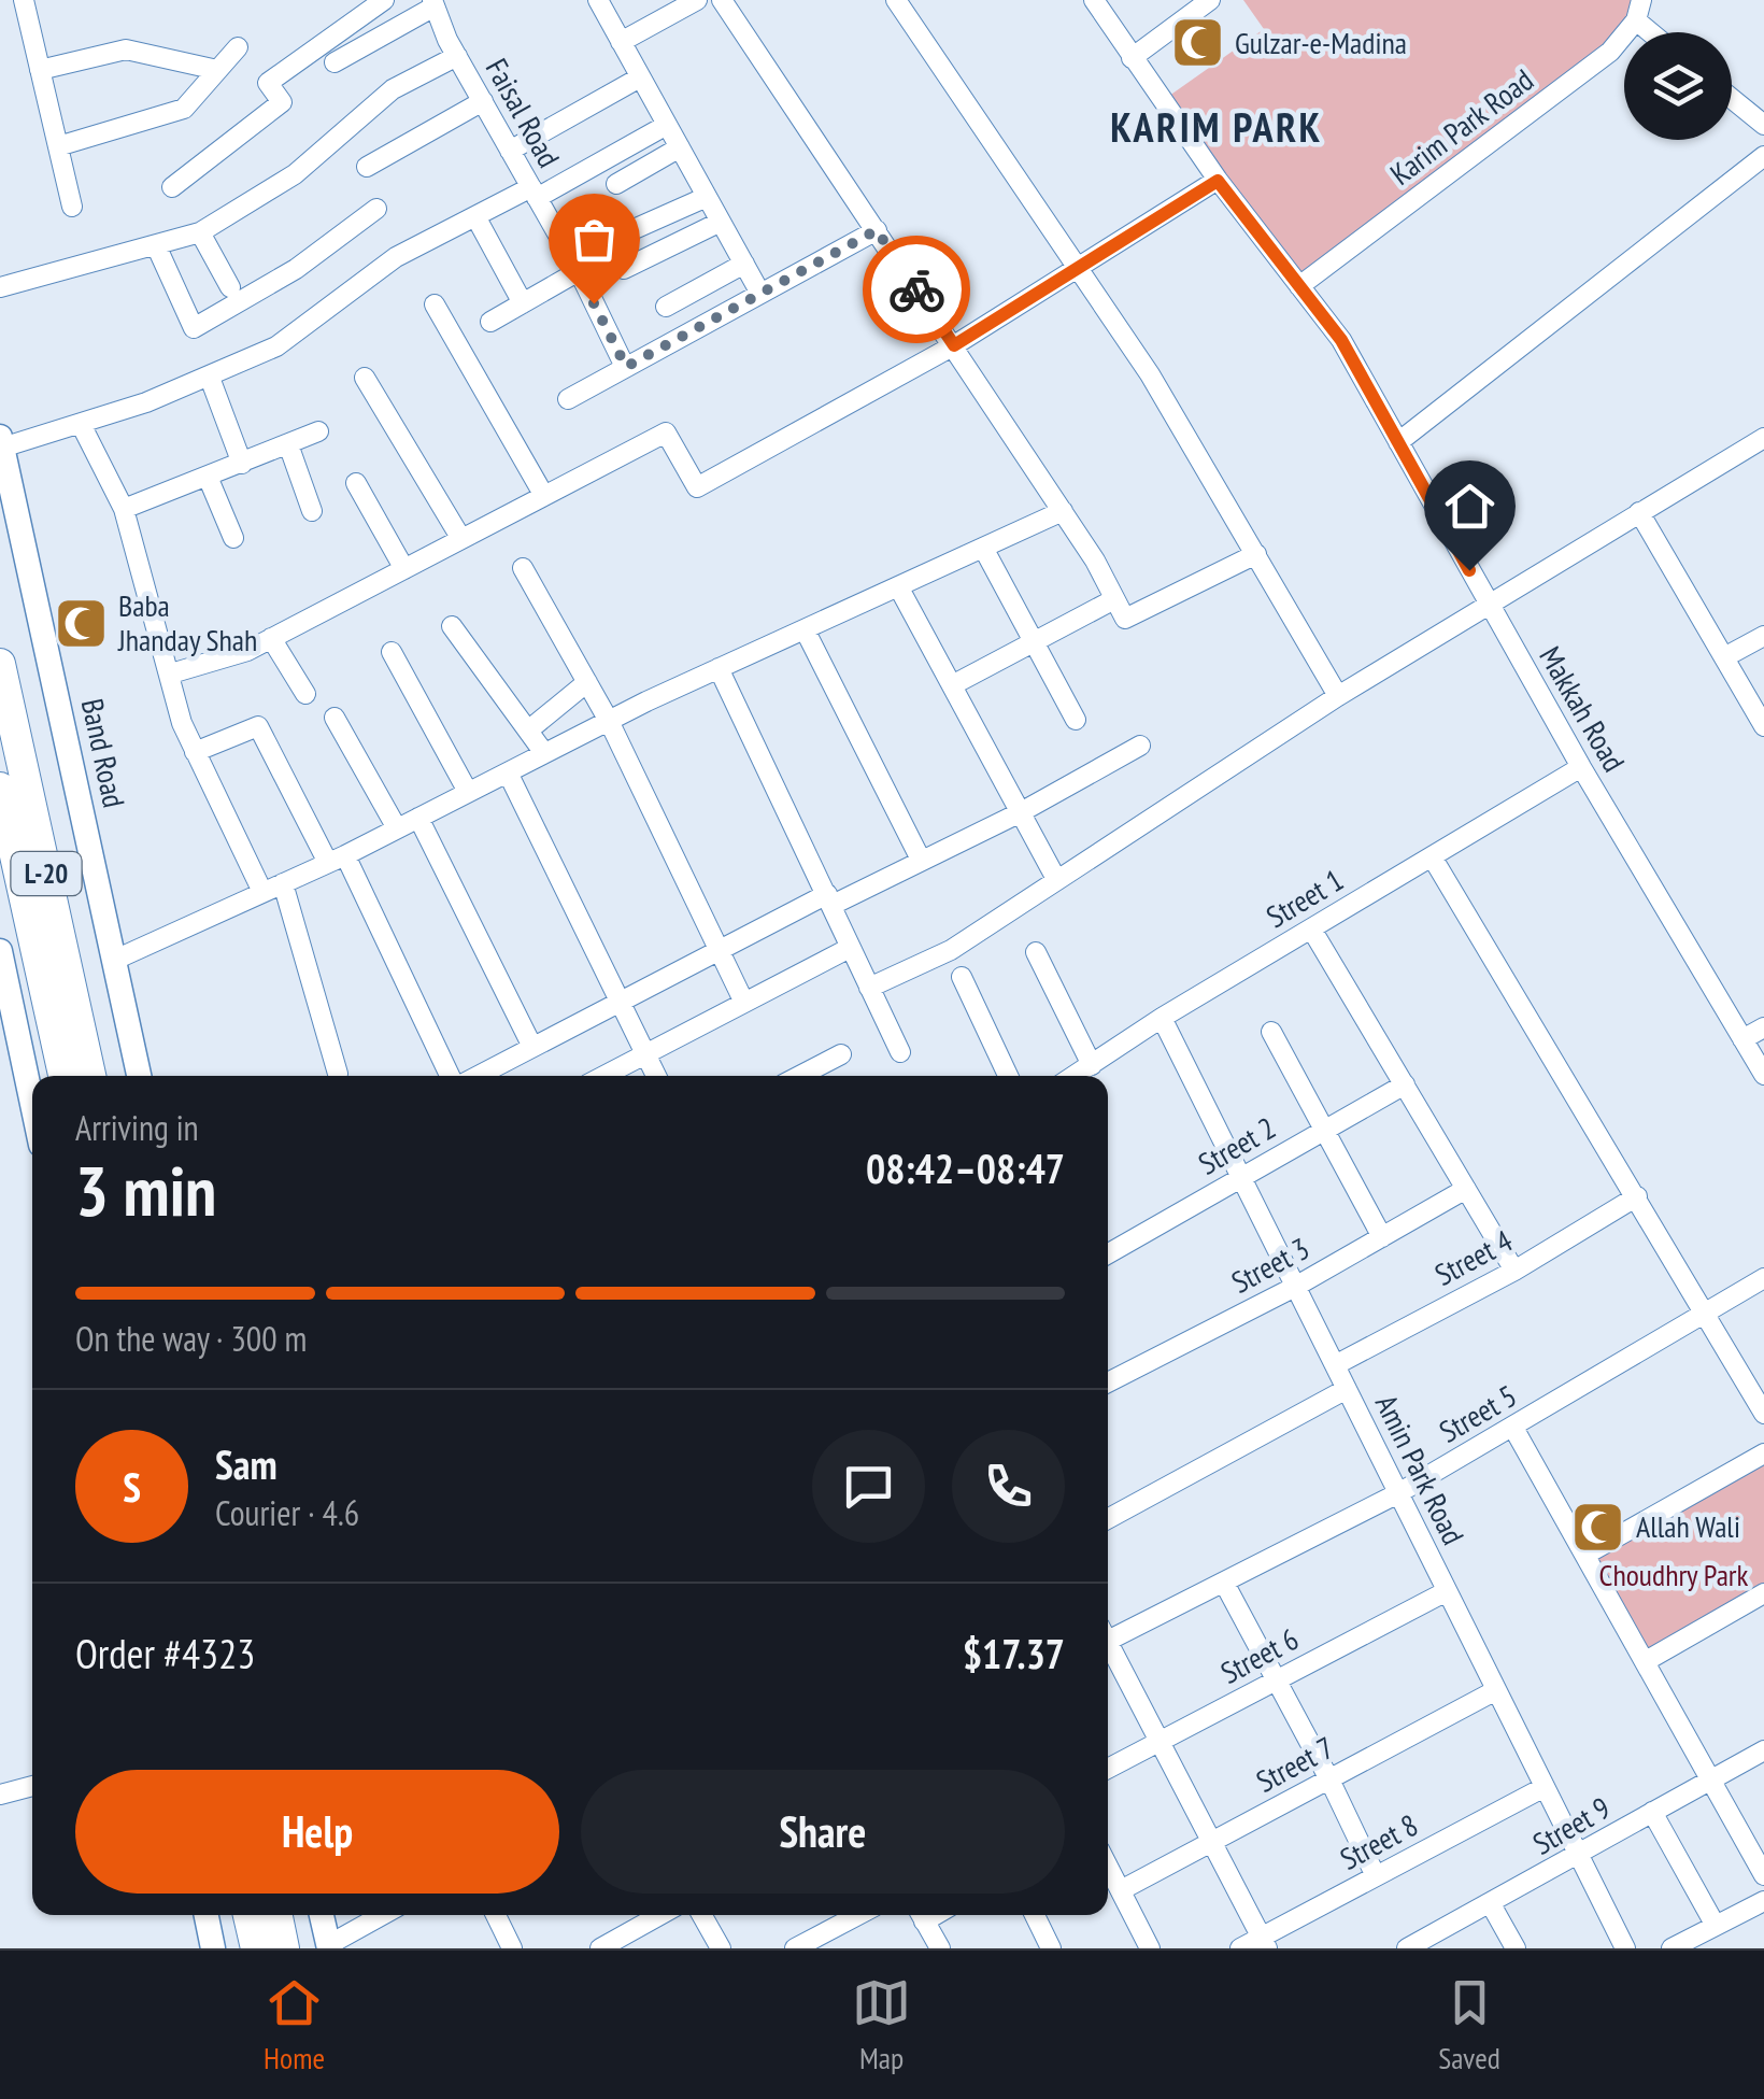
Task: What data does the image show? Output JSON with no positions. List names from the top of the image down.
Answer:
{
  "streets": {
    "highway": ["L-20"],
    "main road": ["Band Road"],
    "street": [
      "Faisal Road",
      "Karim Park Road",
      "Makkah Road",
      "Street 1",
      "Street 2",
      "Street 4",
      "Street 3",
      "Street 5",
      "Amin Park Road",
      "Street 6",
      "Street 7",
      "Street 9",
      "Street 8"
    ]
  },
  "crossings": [
    ["Karim Park Road", "Makkah Road"],
    ["Makkah Road", "Street 1"],
    ["Street 1", "Amin Park Road"],
    ["Street 2", "Amin Park Road"],
    ["Street 4", "Amin Park Road"],
    ["Street 3", "Amin Park Road"],
    ["Street 5", "Amin Park Road"],
    ["Amin Park Road", "Street 6"],
    ["Amin Park Road", "Street 7"],
    ["Amin Park Road", "Street 9"],
    ["Amin Park Road", "Street 8"]
  ],
  "districts": ["KARIM PARK"],
  "parks": ["Choudhry Park"],
  "places": {
    "mosque": ["Gulzar-e-Madina", "Baba Jhanday Shah", "Allah Wali"]
  },
  "page": {
    "heading": ["3 min", "Arriving in", "08:42–08:47"],
    "panel": [
      "Sam",
      "Courier · 4.6",
      "Order #4323",
      "$17.37"
    ],
    "bar": "On the way · 300 m",
    "round": "S",
    "buttons": ["Help", "Share"],
    "tabs": ["Home", "Map", "Saved"]
  }
}
